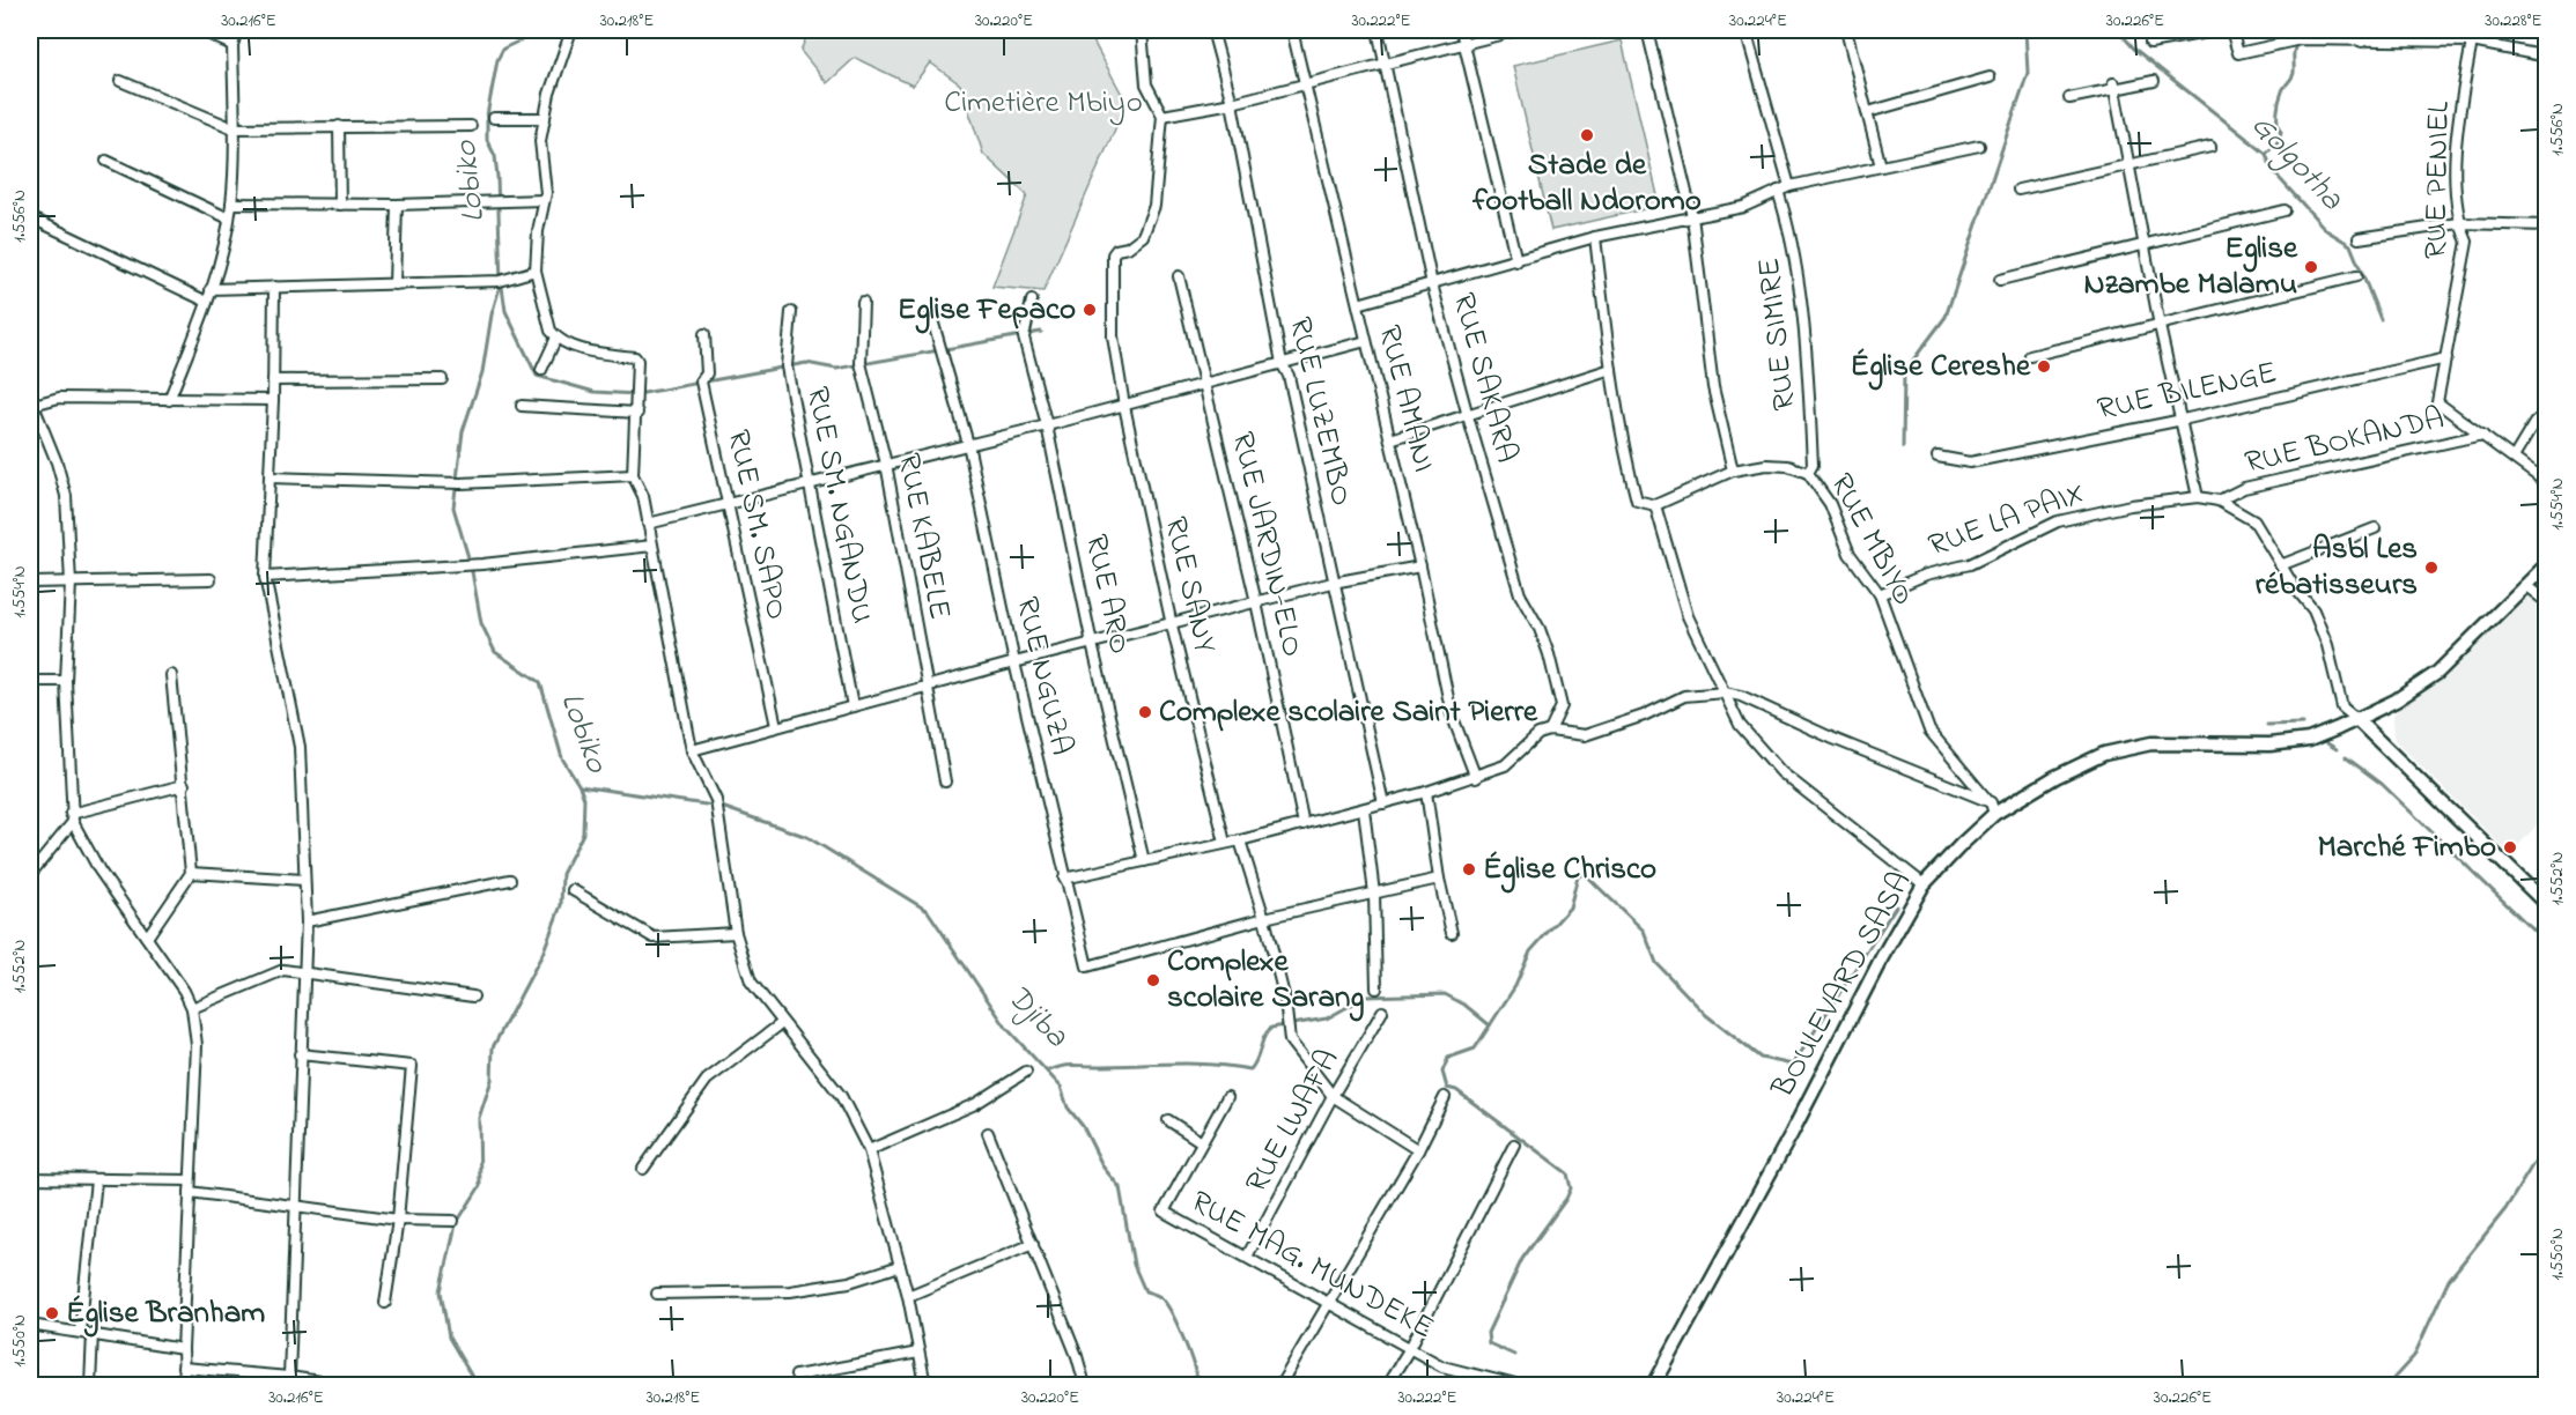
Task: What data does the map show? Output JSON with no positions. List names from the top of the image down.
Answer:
{
  "streets": {
    "street": [
      "RUE PENIEL",
      "RUE SIMIRE",
      "RUE SAKARA",
      "RUE BILENGE",
      "RUE AMANI",
      "RUE LUZEMBO",
      "RUE BOKANDA",
      "RUE SM. NGANDU",
      "RUE LA PAIX",
      "RUE SM. SAPO",
      "RUE KABELE",
      "RUE MBIYO",
      "RUE JARDIN-ELO",
      "RUE SANY",
      "RUE ARO",
      "RUE NGUZA",
      "BOULEVARD SASA",
      "RUE LWAFA",
      "RUE MAG. MUNDEKE"
    ]
  },
  "crossings": [
    ["RUE PENIEL", "RUE BILENGE"],
    ["RUE PENIEL", "RUE BOKANDA"],
    ["RUE SIMIRE", "RUE MBIYO"],
    ["RUE BOKANDA", "RUE LA PAIX"],
    ["RUE LA PAIX", "RUE MBIYO"],
    ["RUE LA PAIX", "BOULEVARD SASA"],
    ["RUE MBIYO", "BOULEVARD SASA"],
    ["RUE LWAFA", "RUE MAG. MUNDEKE"]
  ],
  "water": ["Golgotha", "Lobiko", "Djiba"],
  "parks": ["Cimetière Mbiyo"],
  "places": [
    "Stade de football Ndoromo",
    "Eglise Nzambe Malamu",
    "Eglise Fepaco",
    "Église Cereshe",
    "Asbl Les rébatisseurs",
    "Complexe scolaire Saint Pierre",
    "Marché Fimbo",
    "Église Chrisco",
    "Complexe scolaire Sarang",
    "Église Branham"
  ],
  "coordinates": [
    "30.216°E",
    "30.218°E",
    "30.220°E",
    "30.222°E",
    "30.224°E",
    "30.226°E",
    "30.228°E",
    "1.556°N",
    "1.554°N",
    "1.552°N",
    "1.550°N"
  ]
}
